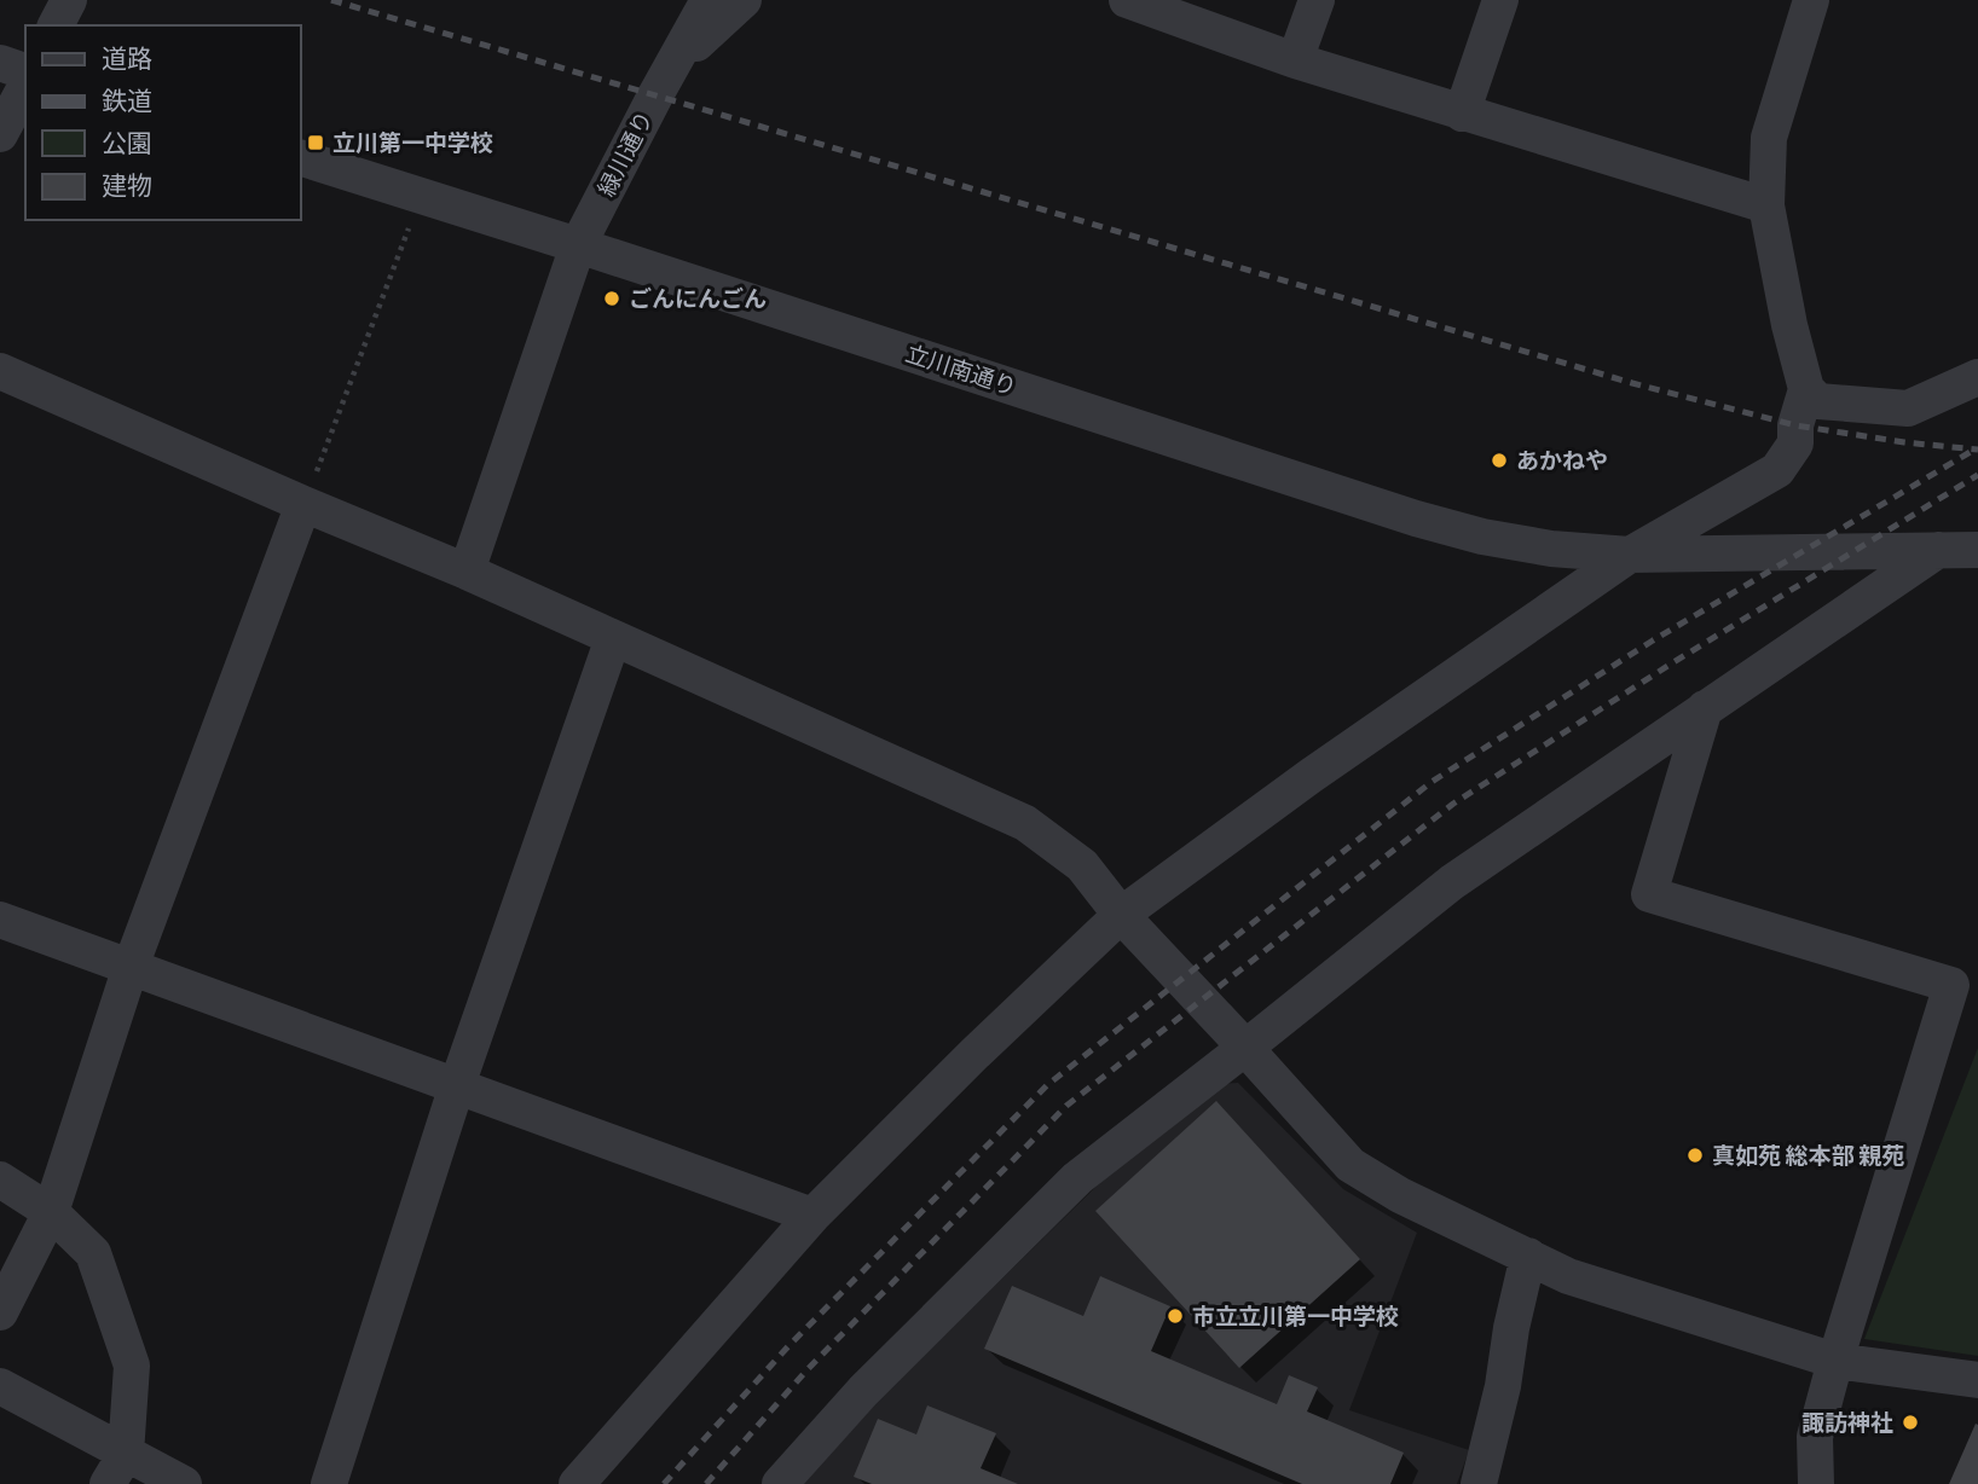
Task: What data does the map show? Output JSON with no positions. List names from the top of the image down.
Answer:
{
  "streets": {
    "street": ["緑川通り", "立川南通り"]
  },
  "crossings": [
    ["緑川通り", "立川南通り"]
  ],
  "places": {
    "transit": ["立川第一中学校"],
    "other": [
      "ごんにんごん",
      "あかねや",
      "真如苑 総本部 親苑",
      "市立立川第一中学校",
      "諏訪神社"
    ]
  },
  "legend": [
    "道路",
    "鉄道",
    "公園",
    "建物"
  ]
}
